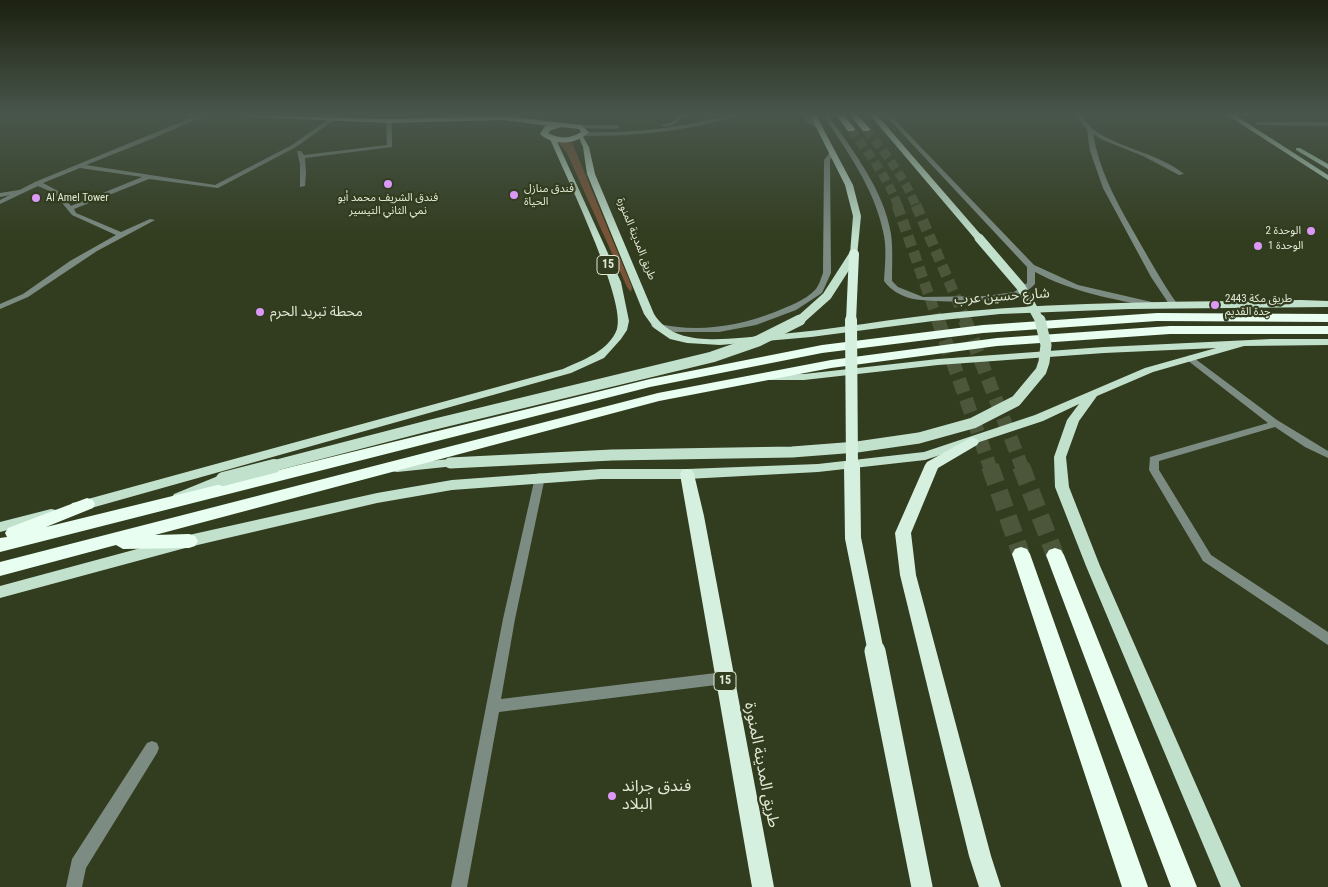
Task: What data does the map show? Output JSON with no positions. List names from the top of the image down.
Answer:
{
  "streets": {
    "highway": ["طريق المدينة المنورة", "15"],
    "main road": ["شارع حسين عرب"]
  },
  "crossings": [
    ["طريق المدينة المنورة", "شارع حسين عرب"]
  ],
  "places": [
    "فندق الشريف محمد أبو نمي الثاني التيسير",
    "فندق منازل الحياة",
    "Al Amel Tower",
    "الوحدة 2",
    "الوحدة 1",
    "2443 طريق مكة جدة القديم",
    "محطة تبريد الحرم",
    "فندق جراند البلاد"
  ]
}
